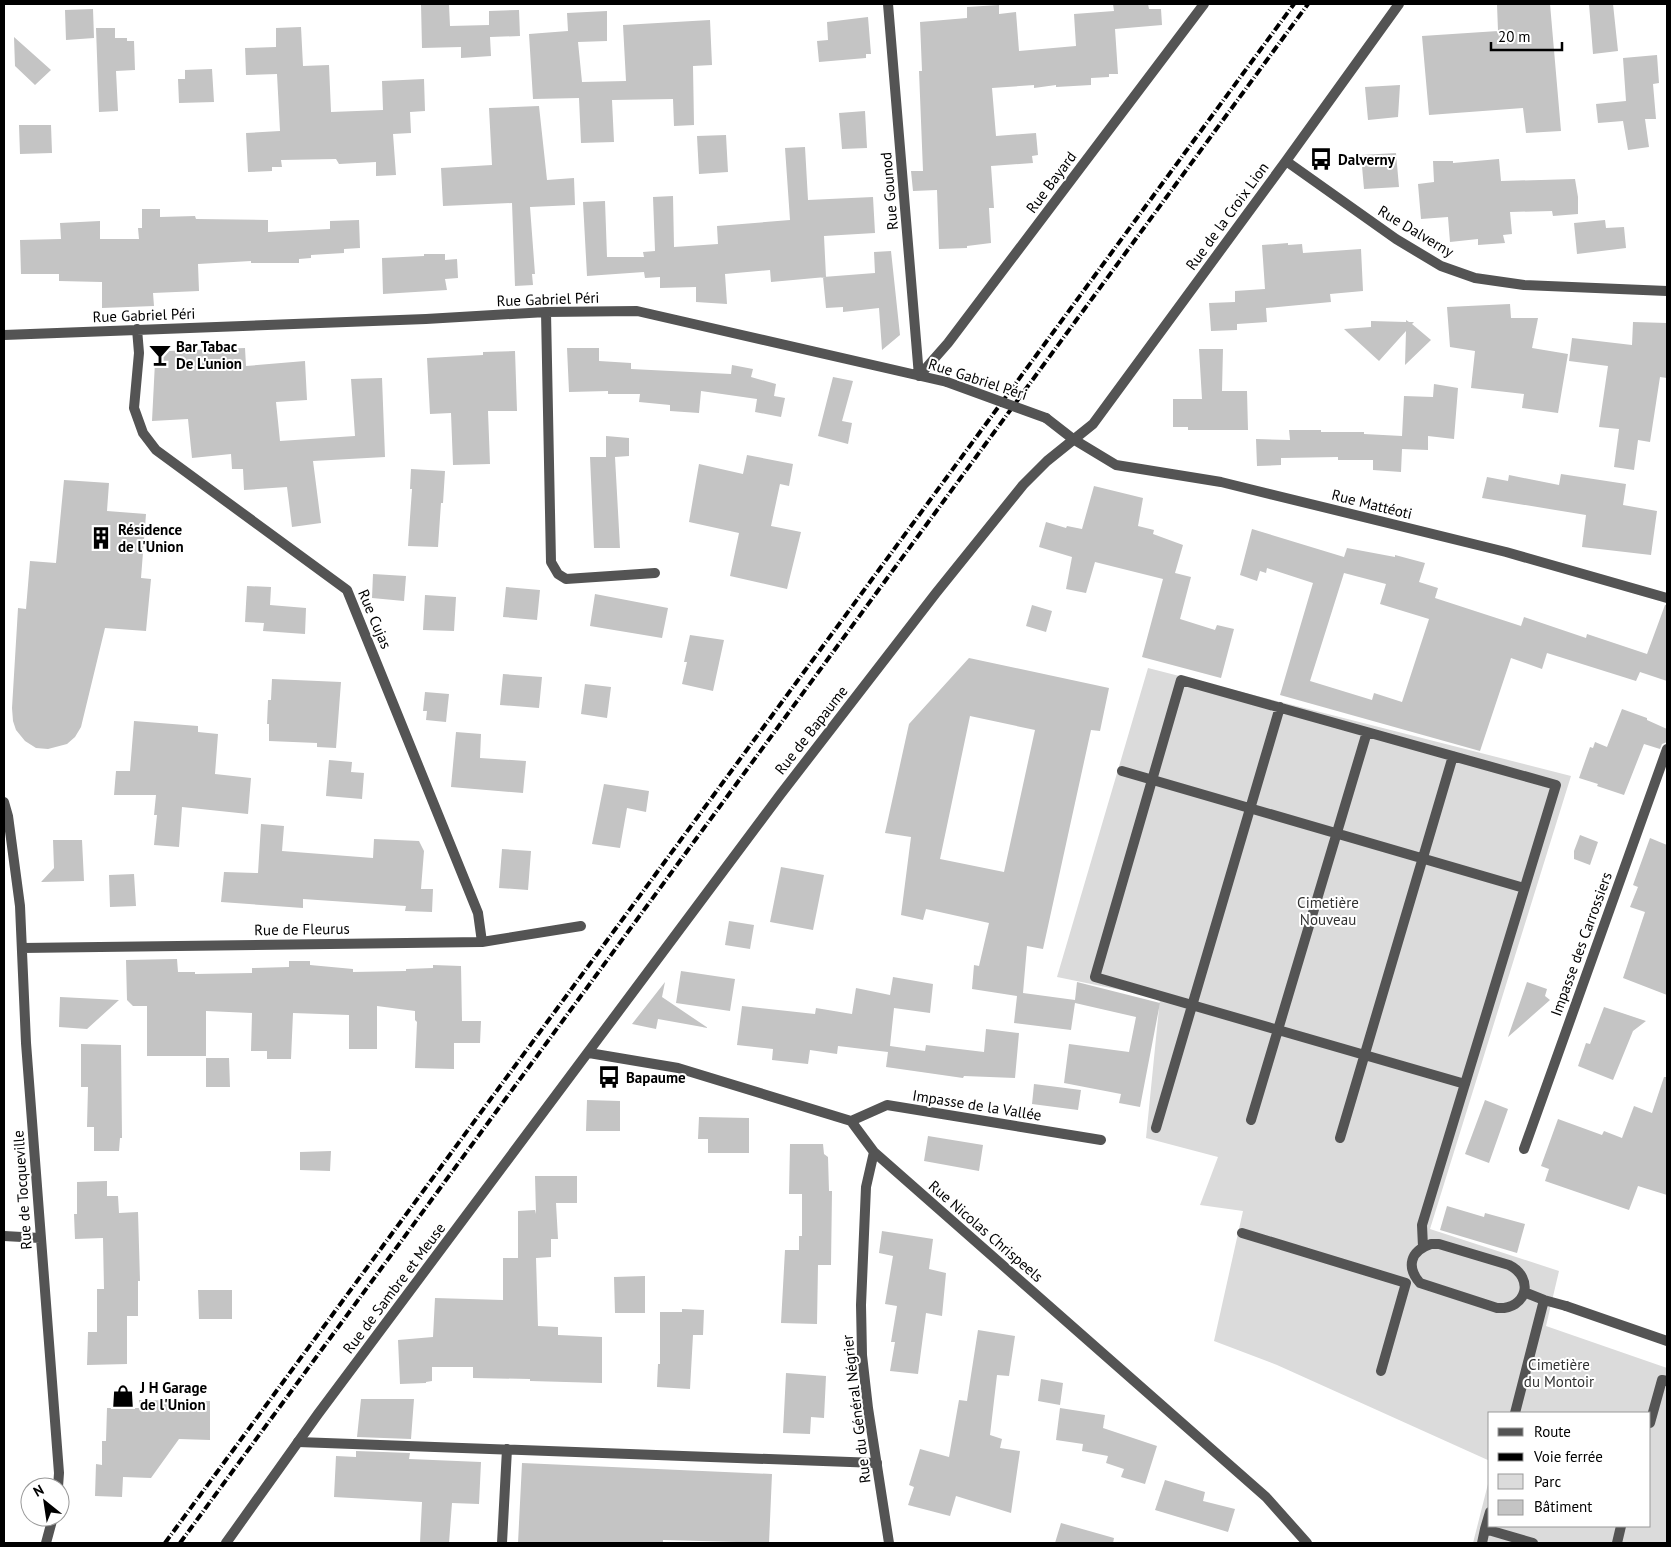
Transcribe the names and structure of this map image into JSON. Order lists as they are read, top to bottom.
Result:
{
  "streets": {
    "street": [
      "Rue Bayard",
      "Rue Gounod",
      "Rue de la Croix Lion",
      "Rue Dalverny",
      "Rue Gabriel Péri",
      "Rue Mattéoti",
      "Rue Cujas",
      "Rue de Bapaume",
      "Rue de Fleurus",
      "Impasse des Carrossiers",
      "Impasse de la Vallée",
      "Rue de Tocqueville",
      "Rue Nicolas Chrispeels",
      "Rue de Sambre et Meuse",
      "Rue du Général Négrier"
    ]
  },
  "crossings": [
    ["Rue Bayard", "Rue Gounod"],
    ["Rue Bayard", "Rue Gabriel Péri"],
    ["Rue Gounod", "Rue Gabriel Péri"],
    ["Rue de la Croix Lion", "Rue Dalverny"],
    ["Rue de la Croix Lion", "Rue Gabriel Péri"],
    ["Rue de la Croix Lion", "Rue Mattéoti"],
    ["Rue de la Croix Lion", "Rue de Bapaume"],
    ["Rue Gabriel Péri", "Rue Mattéoti"],
    ["Rue Gabriel Péri", "Rue Cujas"],
    ["Rue Gabriel Péri", "Rue de Bapaume"],
    ["Rue Mattéoti", "Rue de Bapaume"],
    ["Rue Cujas", "Rue de Fleurus"],
    ["Rue de Bapaume", "Rue de Sambre et Meuse"],
    ["Rue de Fleurus", "Rue de Tocqueville"],
    ["Impasse de la Vallée", "Rue Nicolas Chrispeels"],
    ["Rue Nicolas Chrispeels", "Rue du Général Négrier"]
  ],
  "parks": ["Cimetière Nouveau", "Cimetière du Montoir"],
  "places": {
    "bus stop": ["Dalverny", "Bapaume"],
    "bar": ["Bar Tabac De L'union"],
    "building": ["Résidence de l'Union"],
    "shop": ["J H Garage de l'Union"]
  },
  "legend": [
    "Route",
    "Voie ferrée",
    "Parc",
    "Bâtiment"
  ],
  "scale_bar": "20 m",
  "north": "top left"
}
